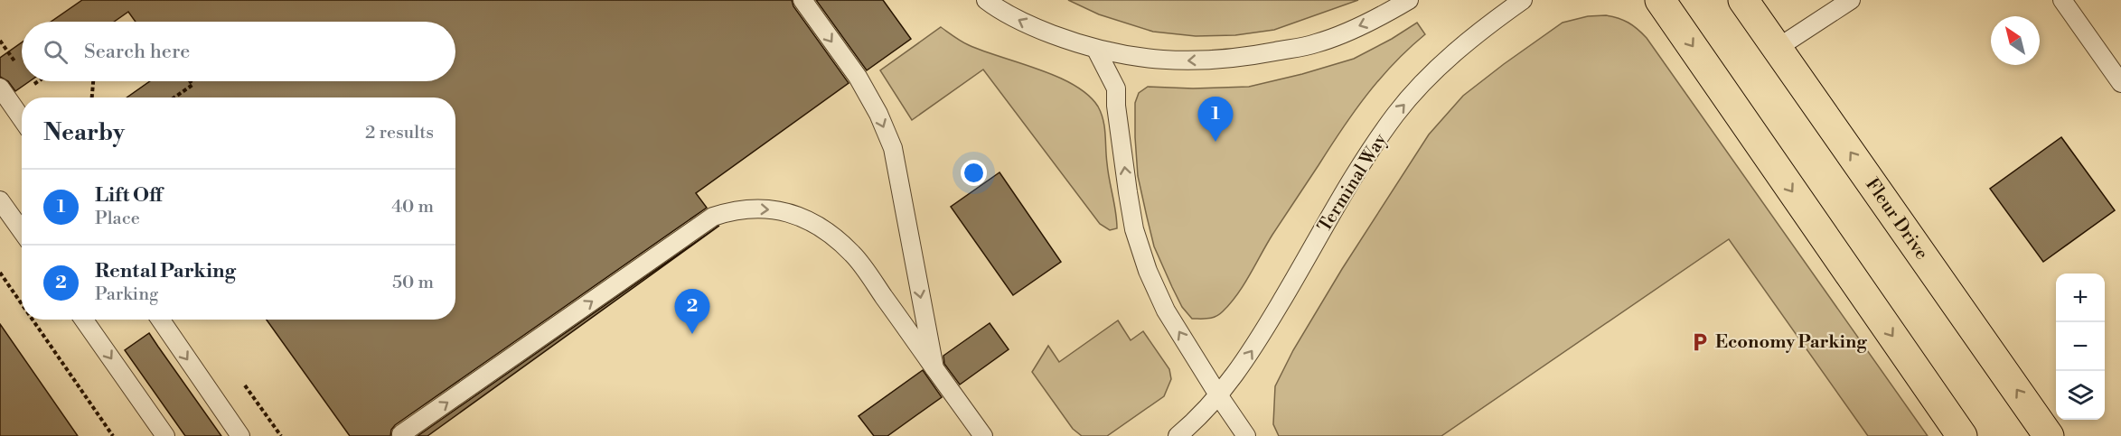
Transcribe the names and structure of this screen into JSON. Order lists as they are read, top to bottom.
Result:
{
  "streets": {
    "main road": ["Fleur Drive"],
    "lane": ["Terminal Way"]
  },
  "one_way": ["Terminal Way"],
  "places": {
    "parking": ["Economy Parking"]
  },
  "north": "top left",
  "page": {
    "search": "Search here",
    "pins": ["1", "2"],
    "heading": ["Nearby", "2 results"],
    "list": [
      {
        "mark": "1",
        "name": "Lift Off",
        "note": "Place",
        "value": "40 m"
      },
      {
        "mark": "2",
        "name": "Rental Parking",
        "note": "Parking",
        "value": "50 m"
      }
    ],
    "map_buttons": ["+", "−"]
  }
}
